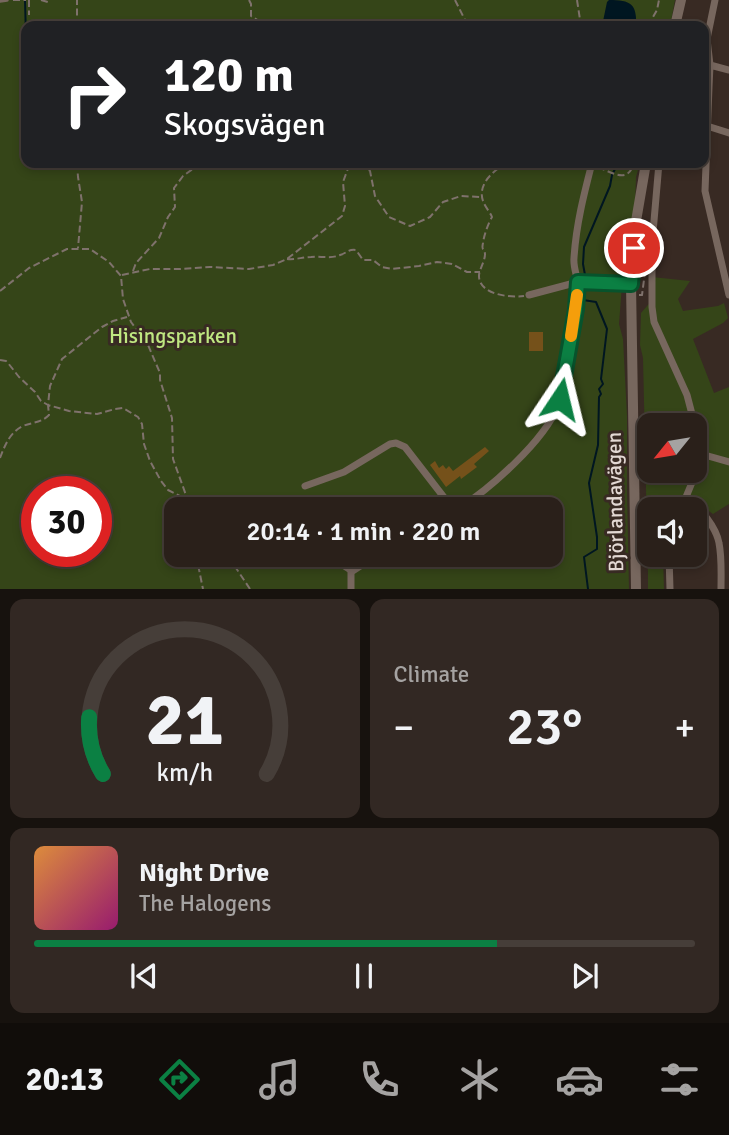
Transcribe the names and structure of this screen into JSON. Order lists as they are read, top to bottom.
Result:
{
  "streets": {
    "street": ["Björlandavägen"]
  },
  "parks": ["Hisingsparken"],
  "north": "bottom left",
  "page": {
    "turn": ["120 m", "Skogsvägen"],
    "limit": "30",
    "trip": "20:14 · 1 min · 220 m",
    "tile": "Climate",
    "heat": ["−", "23°", "+"],
    "song": ["Night Drive", "The Halogens"],
    "tabs": "20:13",
    "gauge": ["21", "km/h"]
  }
}
